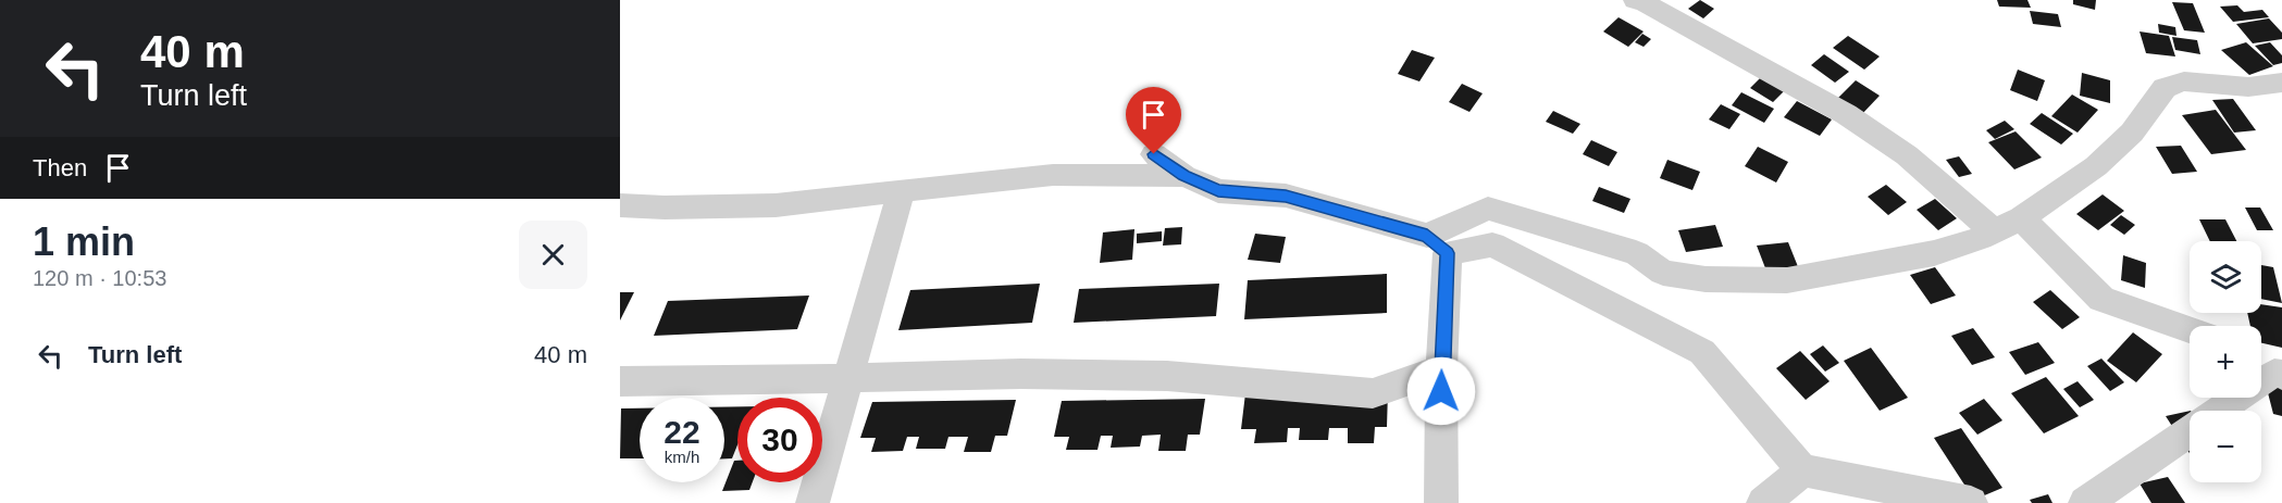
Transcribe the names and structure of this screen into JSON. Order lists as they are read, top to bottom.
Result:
{
  "page": {
    "turn": ["40 m", "Turn left"],
    "then": "Then",
    "heading": ["1 min", "120 m · 10:53"],
    "map_buttons": ["+", "−"],
    "list": [
      {
        "name": "Turn left",
        "value": "40 m"
      }
    ],
    "speed": "22 km/h",
    "limit": "30"
  }
}
